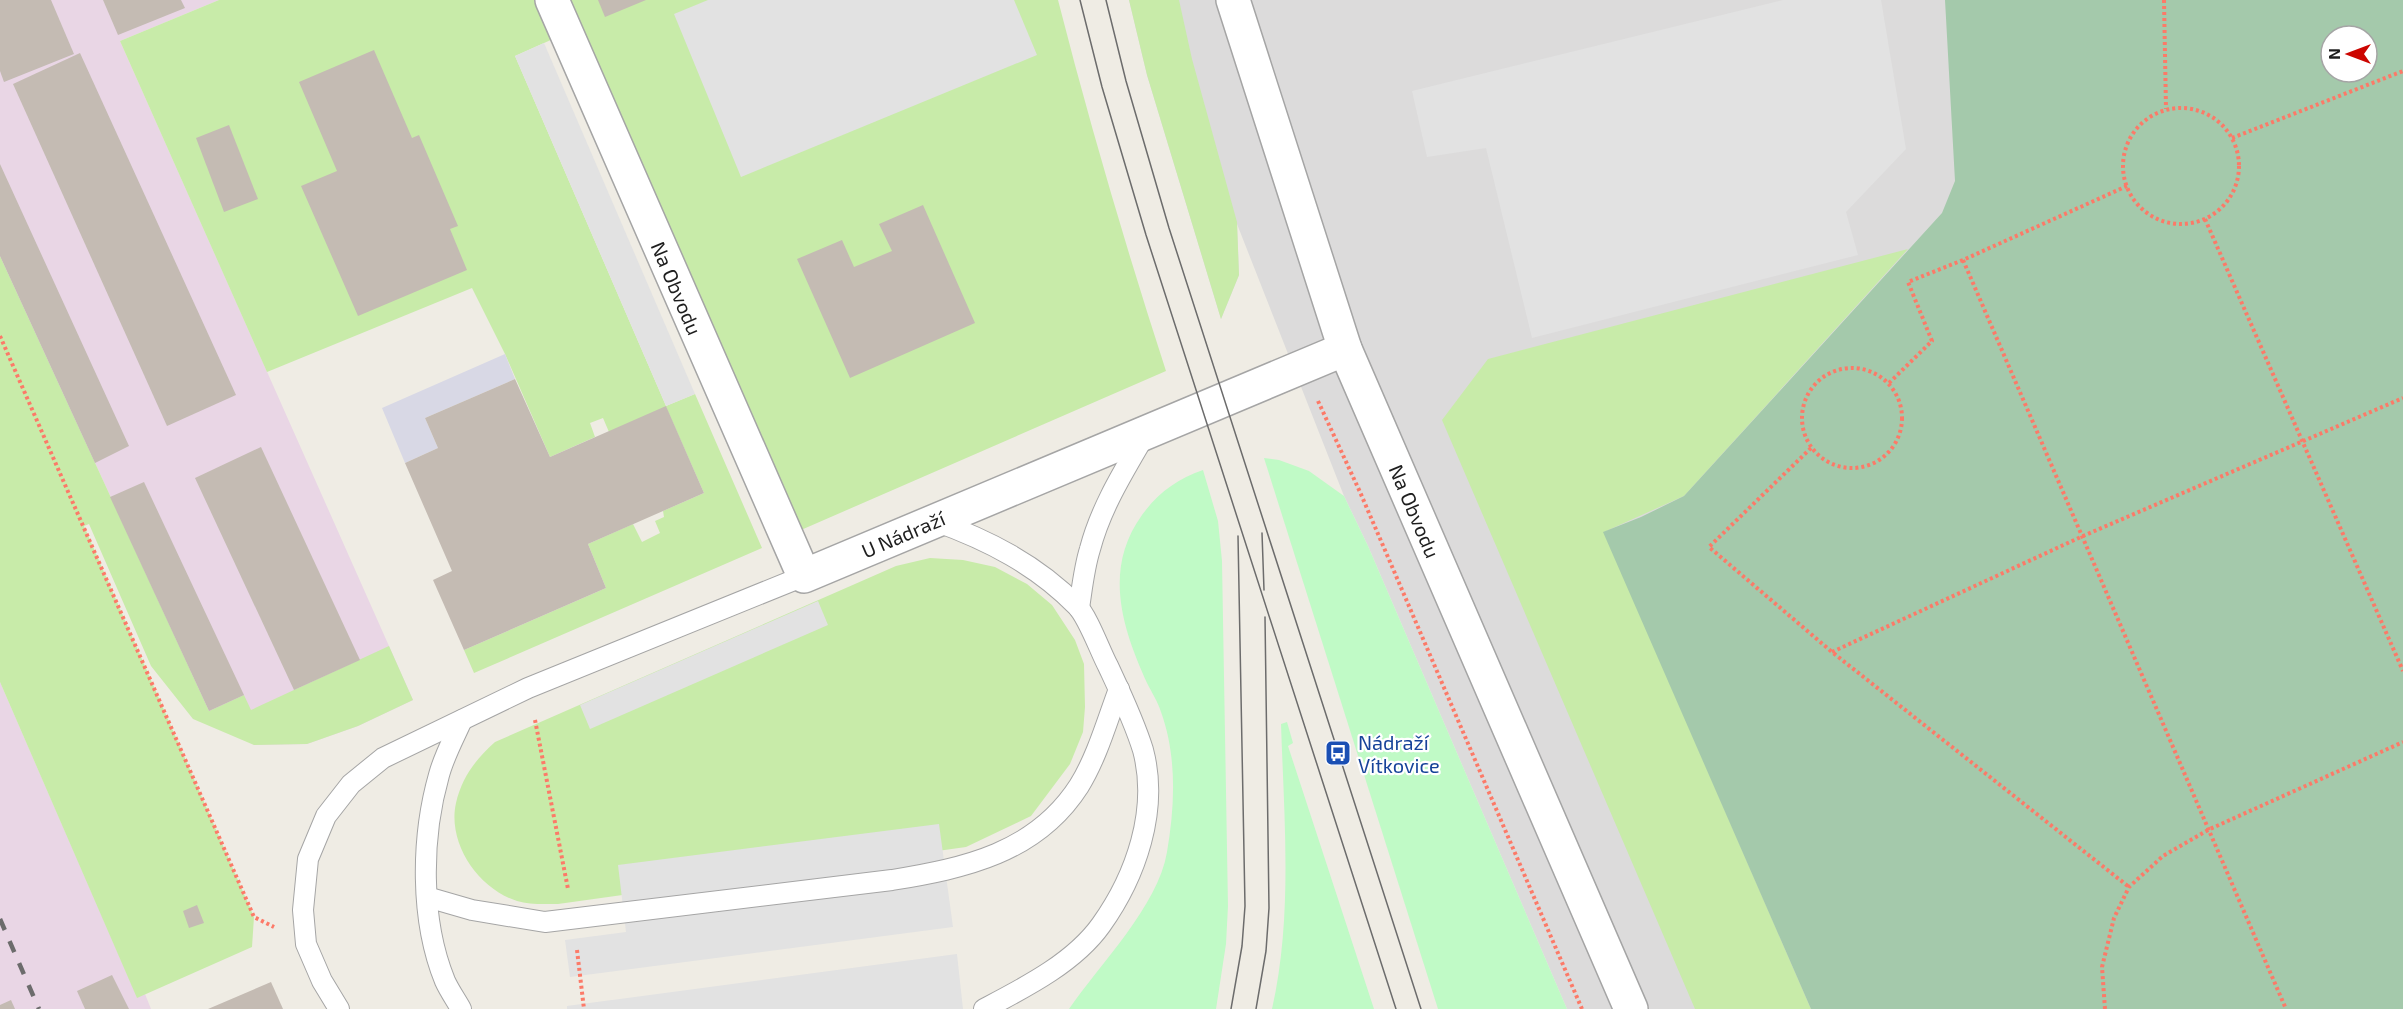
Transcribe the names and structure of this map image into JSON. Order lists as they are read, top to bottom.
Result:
{
  "streets": {
    "street": ["Na Obvodu", "U Nádraží"]
  },
  "crossings": [
    ["Na Obvodu", "U Nádraží"]
  ],
  "places": {
    "bus stop": ["Nádraží Vítkovice"]
  },
  "north": "left"
}
